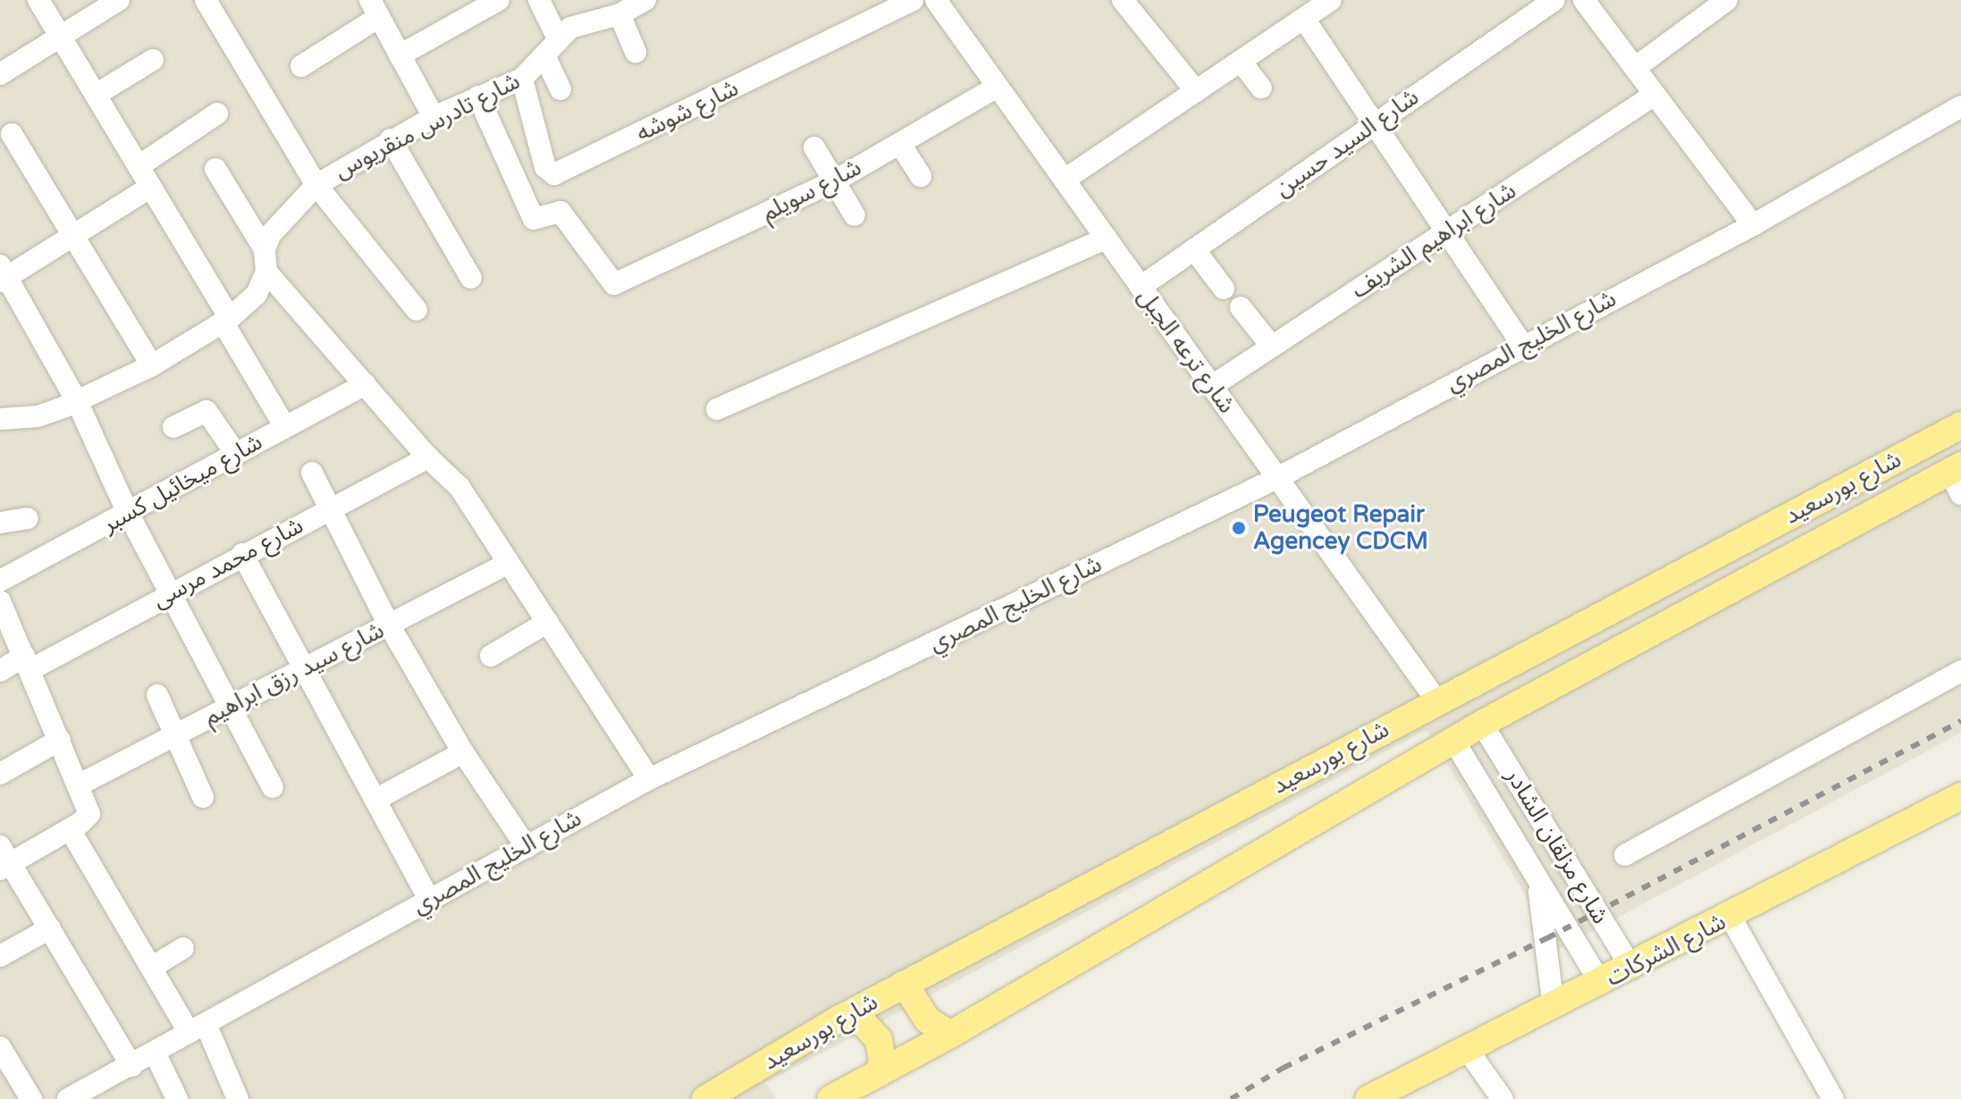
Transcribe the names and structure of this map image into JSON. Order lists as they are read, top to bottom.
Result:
{
  "streets": {
    "main road": ["شارع بورسعيد", "شارع الشركات"],
    "street": [
      "شارع شوشه",
      "شارع تادرس منقريوس",
      "شارع السيد حسين",
      "شارع سويلم",
      "شارع ابراهيم الشريف",
      "شارع الخليج المصري",
      "شارع ترعه الجبل",
      "شارع ميخائيل كسبر",
      "شارع محمد مرسى",
      "شارع سيد رزق ابراهيم",
      "شارع مزلقان الشادر"
    ]
  },
  "crossings": [
    ["شارع السيد حسين", "شارع ترعه الجبل"],
    ["شارع سويلم", "شارع ترعه الجبل"],
    ["شارع ابراهيم الشريف", "شارع ترعه الجبل"],
    ["شارع الخليج المصري", "شارع ترعه الجبل"],
    ["شارع ترعه الجبل", "شارع بورسعيد"],
    ["شارع بورسعيد", "شارع مزلقان الشادر"],
    ["شارع مزلقان الشادر", "شارع الشركات"]
  ],
  "places": ["Peugeot Repair Agencey CDCM"]
}
